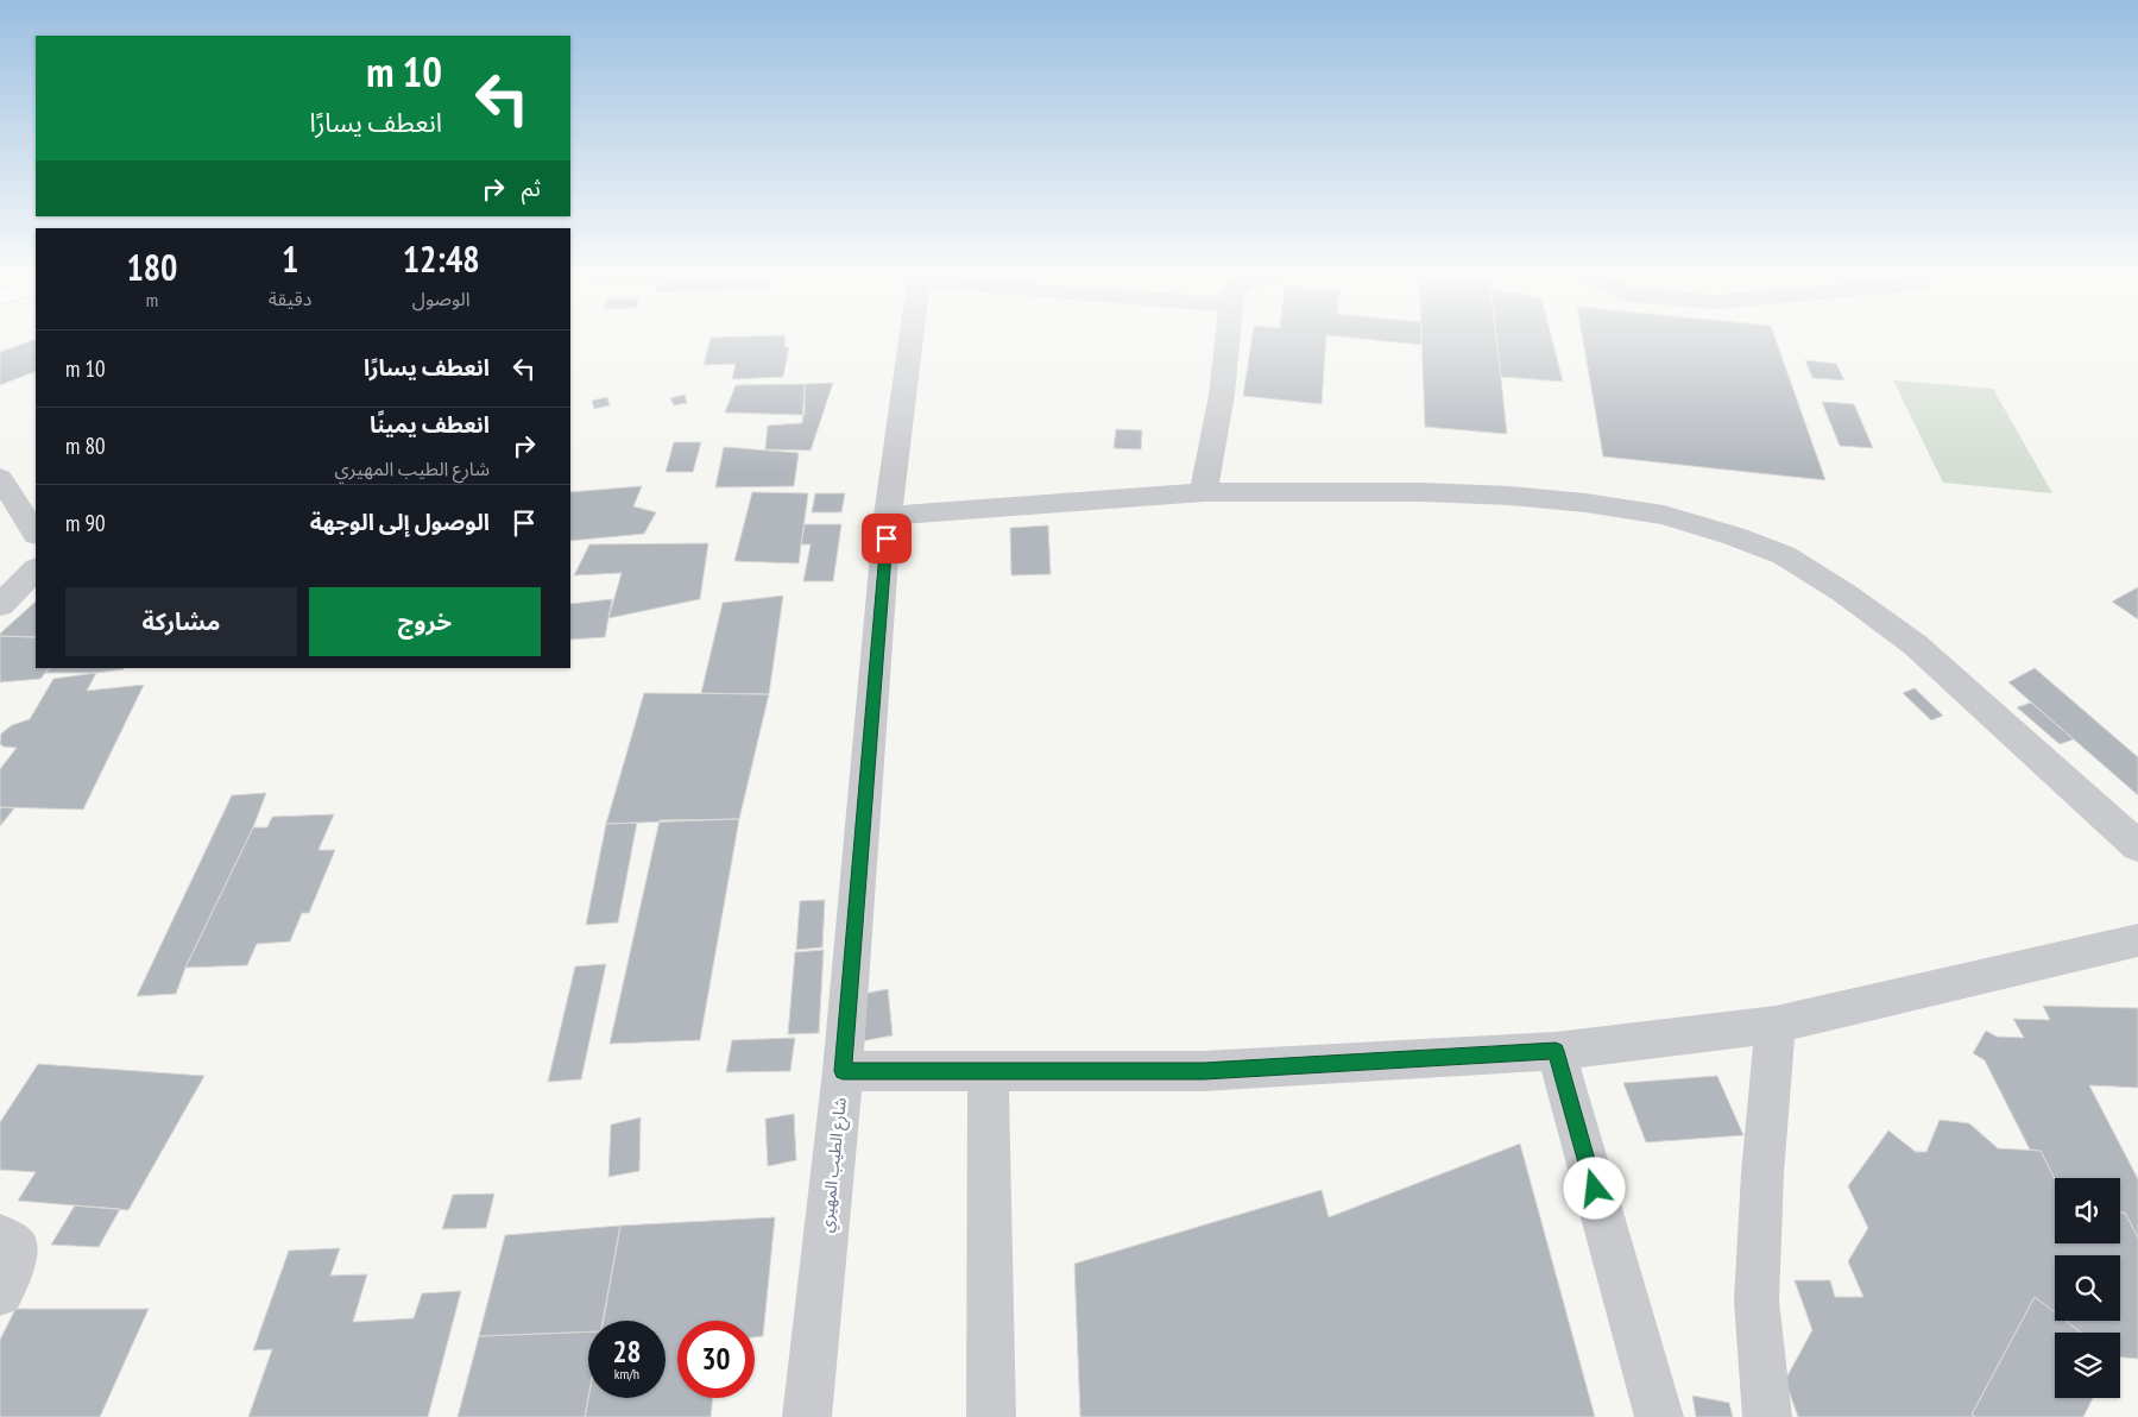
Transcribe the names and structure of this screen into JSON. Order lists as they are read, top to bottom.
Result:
{
  "streets": {
    "street": ["شارع الطيب المهيري"]
  },
  "page": {
    "turn": ["10 m", "انعطف يسارًا"],
    "then": "ثم",
    "eta": [
      "12:48",
      "الوصول",
      "1",
      "دقيقة",
      "180",
      "m"
    ],
    "list": [
      {
        "name": "انعطف يسارًا",
        "value": "10 m"
      },
      {
        "name": "انعطف يمينًا",
        "note": "شارع الطيب المهيري",
        "value": "80 m"
      },
      {
        "name": "الوصول إلى الوجهة",
        "value": "90 m"
      }
    ],
    "buttons": ["خروج", "مشاركة"],
    "speed": "28 km/h",
    "limit": "30"
  }
}
